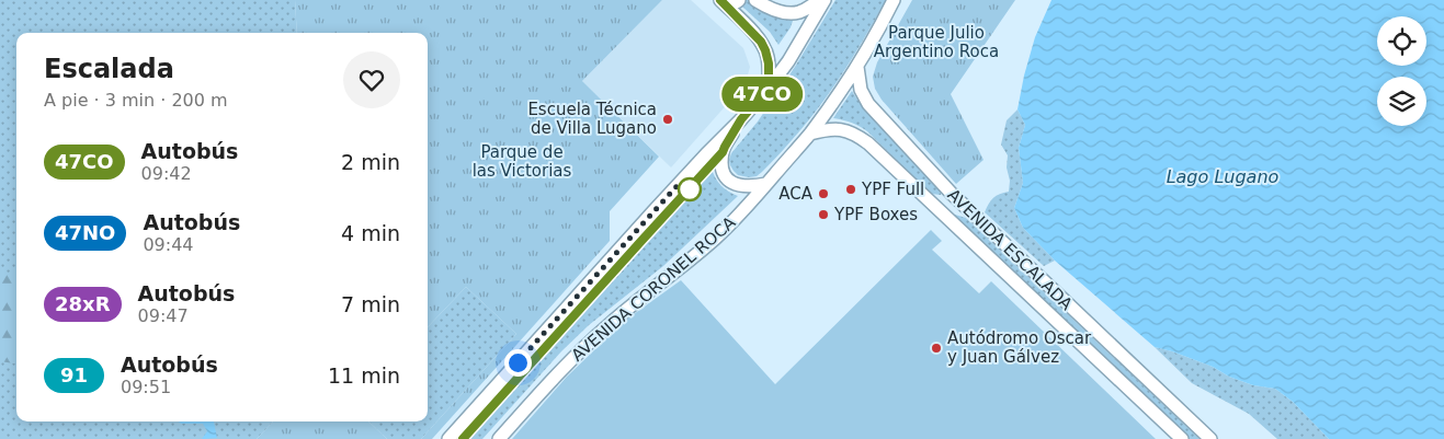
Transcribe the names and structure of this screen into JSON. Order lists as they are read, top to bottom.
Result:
{
  "streets": {
    "main road": ["AVENIDA ESCALADA", "AVENIDA CORONEL ROCA"]
  },
  "crossings": [
    ["AVENIDA ESCALADA", "AVENIDA CORONEL ROCA"]
  ],
  "water": ["Lago Lugano"],
  "parks": ["Parque Julio Argentino Roca", "Parque de las Victorias"],
  "places": [
    "Escuela Técnica de Villa Lugano",
    "YPF Full",
    "ACA",
    "YPF Boxes",
    "Autódromo Oscar y Juan Gálvez"
  ],
  "lines": ["bus line 47CO"],
  "page": {
    "on_map": "47CO",
    "heading": ["Escalada", "A pie · 3 min · 200 m"],
    "list": [
      {
        "mark": "47CO",
        "name": "Autobús",
        "note": "09:42",
        "value": "2 min"
      },
      {
        "mark": "47NO",
        "name": "Autobús",
        "note": "09:44",
        "value": "4 min"
      },
      {
        "mark": "28xR",
        "name": "Autobús",
        "note": "09:47",
        "value": "7 min"
      },
      {
        "mark": "91",
        "name": "Autobús",
        "note": "09:51",
        "value": "11 min"
      }
    ]
  }
}
